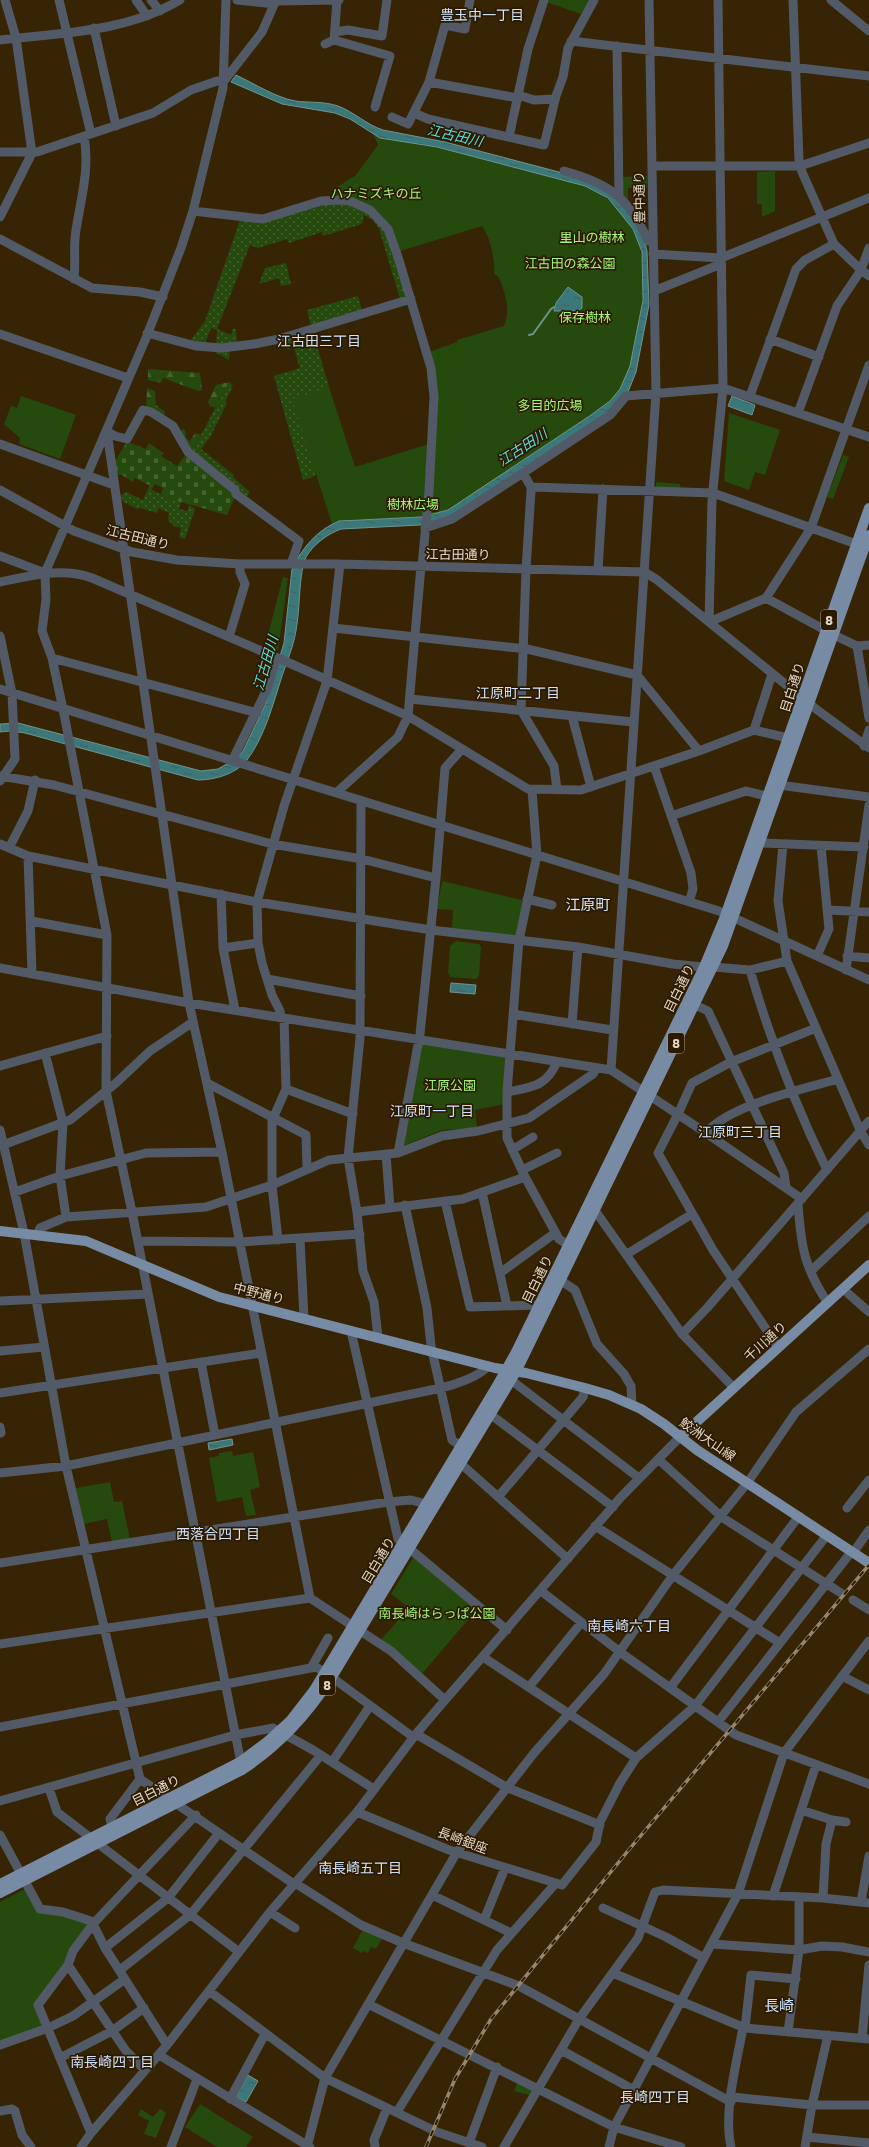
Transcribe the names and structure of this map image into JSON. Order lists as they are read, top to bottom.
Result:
{
  "streets": {
    "main road": [
      "8",
      "目白通り",
      "中野通り",
      "千川通り",
      "鮫洲大山線"
    ],
    "street": ["豊中通り", "江古田通り", "長崎銀座"]
  },
  "crossings": [
    ["豊中通り", "江古田通り"],
    ["目白通り", "中野通り"],
    ["目白通り", "鮫洲大山線"],
    ["中野通り", "鮫洲大山線"],
    ["千川通り", "鮫洲大山線"]
  ],
  "districts": [
    "豊玉中一丁目",
    "江古田三丁目",
    "江原町二丁目",
    "江原町",
    "江原町一丁目",
    "江原町三丁目",
    "西落合四丁目",
    "南長崎六丁目",
    "南長崎五丁目",
    "長崎",
    "南長崎四丁目",
    "長崎四丁目"
  ],
  "water": ["江古田川"],
  "parks": [
    "ハナミズキの丘",
    "里山の樹林",
    "江古田の森公園",
    "保存樹林",
    "多目的広場",
    "樹林広場",
    "江原公園",
    "南長崎はらっぱ公園"
  ]
}
